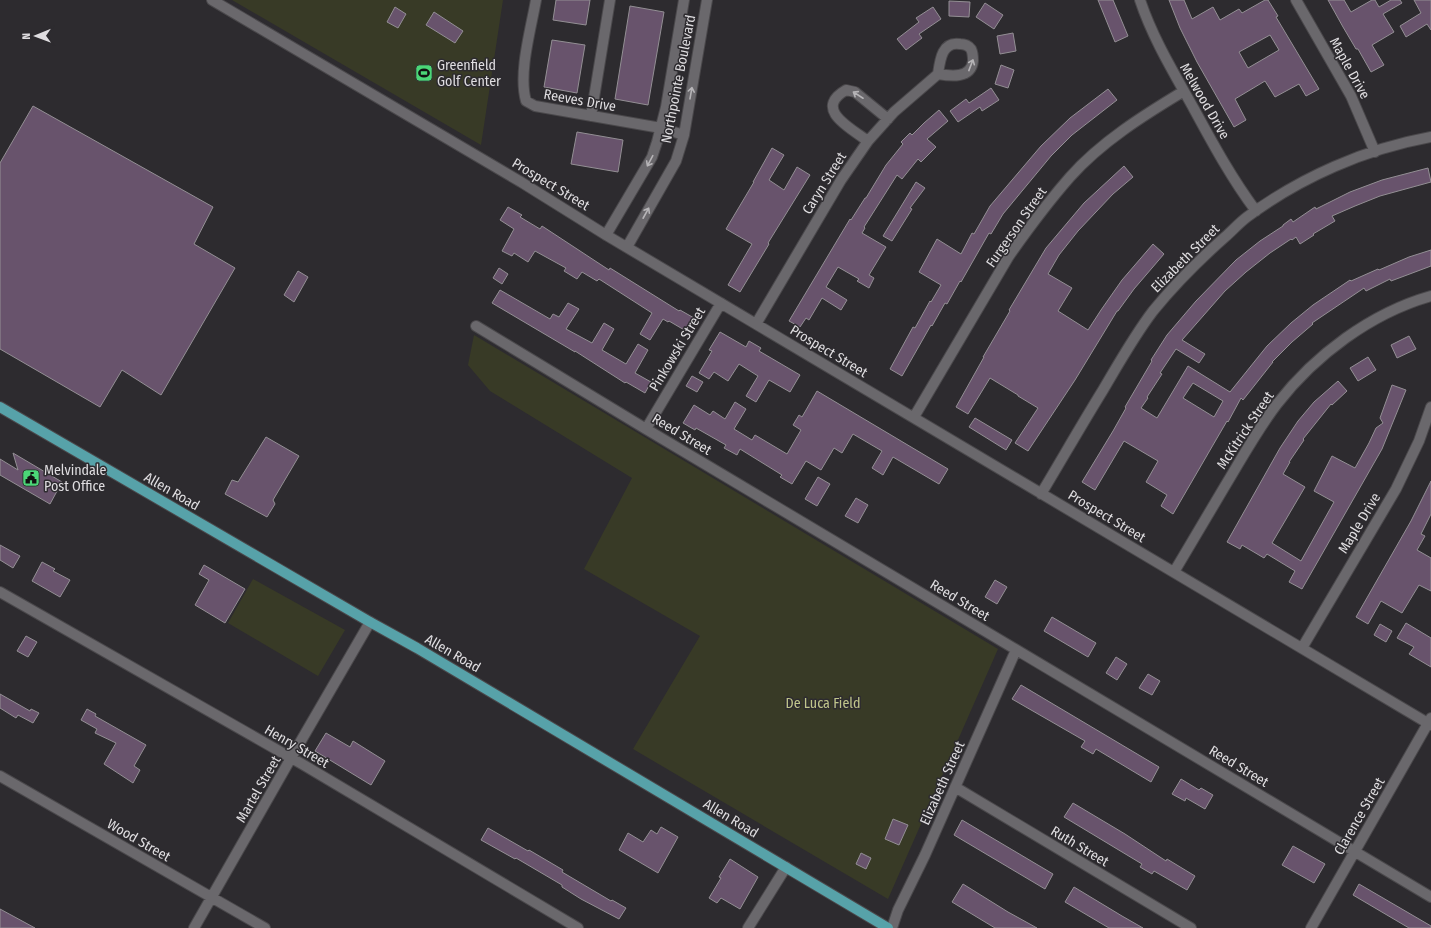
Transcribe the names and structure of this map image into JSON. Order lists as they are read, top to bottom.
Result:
{
  "streets": {
    "main road": ["Allen Road"],
    "street": [
      "Maple Drive",
      "Northpointe Boulevard",
      "Reeves Drive",
      "Melwood Drive",
      "Caryn Street",
      "Prospect Street",
      "Furgerson Street",
      "Elizabeth Street",
      "Pinkowski Street",
      "McKitrick Street",
      "Reed Street",
      "Henry Street",
      "Martel Street",
      "Clarence Street",
      "Wood Street",
      "Ruth Street"
    ]
  },
  "crossings": [
    ["Maple Drive", "Prospect Street"],
    ["Maple Drive", "Elizabeth Street"],
    ["Northpointe Boulevard", "Reeves Drive"],
    ["Northpointe Boulevard", "Prospect Street"],
    ["Melwood Drive", "Furgerson Street"],
    ["Melwood Drive", "Elizabeth Street"],
    ["Caryn Street", "Prospect Street"],
    ["Prospect Street", "Furgerson Street"],
    ["Prospect Street", "Elizabeth Street"],
    ["Prospect Street", "Pinkowski Street"],
    ["Prospect Street", "McKitrick Street"],
    ["Prospect Street", "Clarence Street"],
    ["Elizabeth Street", "Reed Street"],
    ["Elizabeth Street", "Ruth Street"],
    ["Pinkowski Street", "Reed Street"],
    ["Reed Street", "Clarence Street"],
    ["Allen Road", "Martel Street"],
    ["Henry Street", "Martel Street"],
    ["Martel Street", "Wood Street"]
  ],
  "parks": ["De Luca Field"],
  "places": {
    "sports": ["Greenfield Golf Center"],
    "public building": ["Melvindale Post Office"]
  },
  "north": "left"
}
